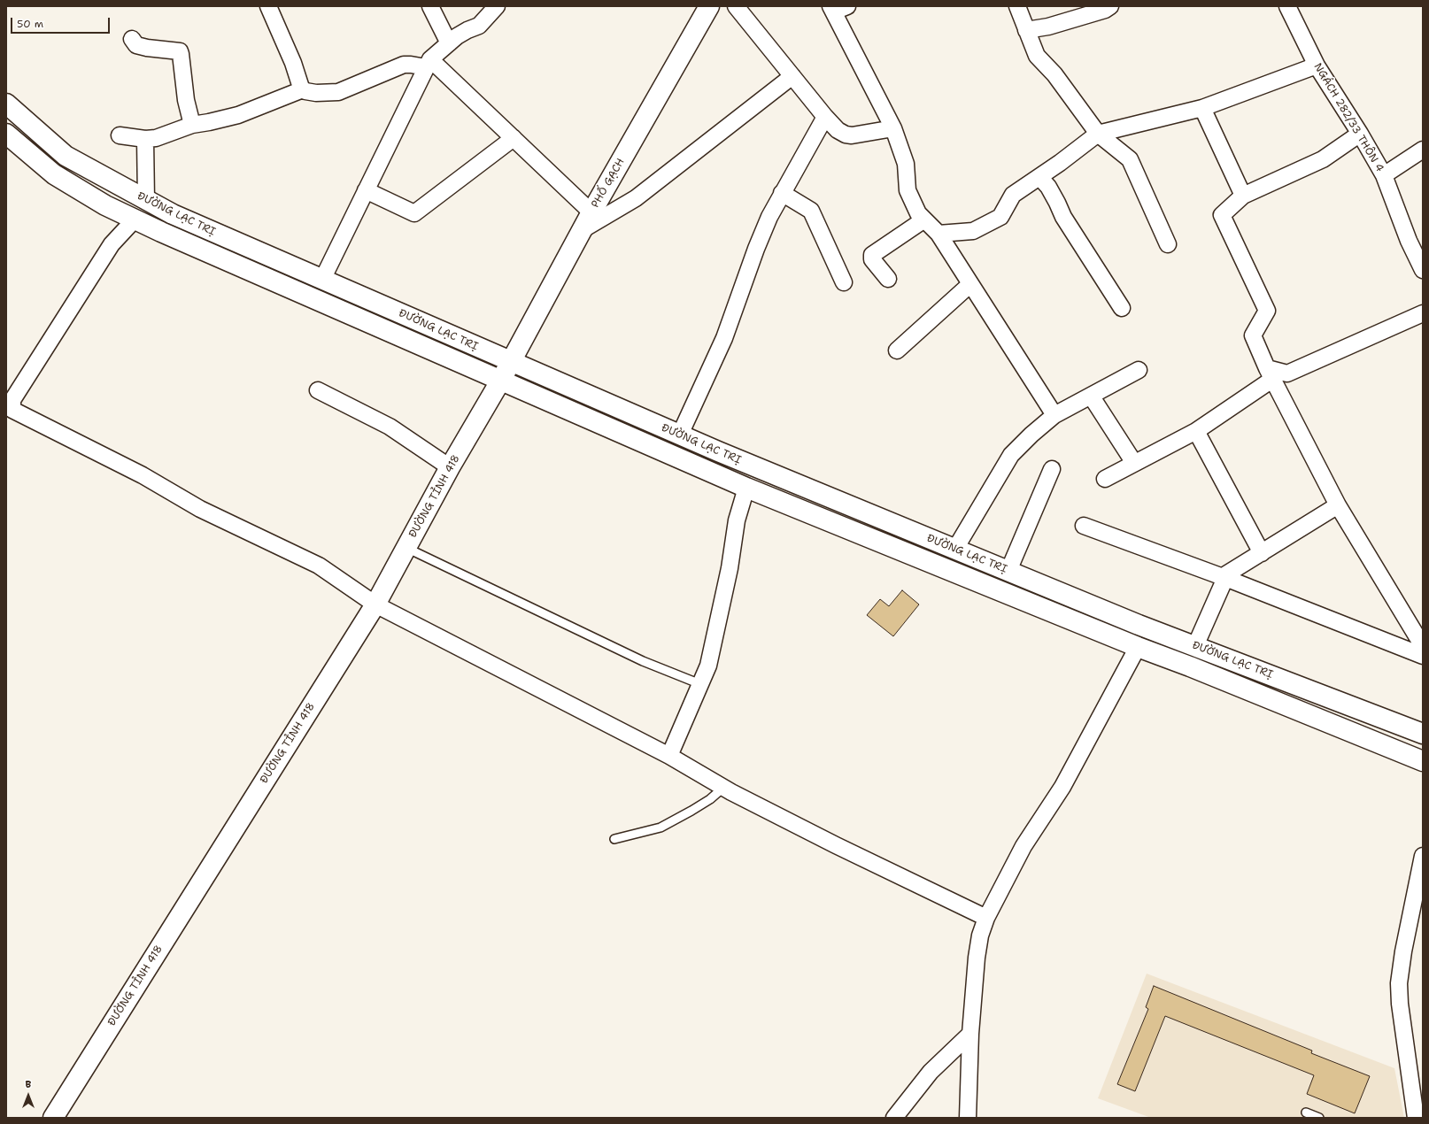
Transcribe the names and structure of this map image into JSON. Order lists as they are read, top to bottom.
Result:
{
  "streets": {
    "main road": ["PHỐ GẠCH", "ĐƯỜNG LẠC TRỊ", "ĐƯỜNG TỈNH 418"],
    "street": ["NGÁCH 282/33 THÔN 4"]
  },
  "crossings": [
    ["PHỐ GẠCH", "ĐƯỜNG LẠC TRỊ"],
    ["PHỐ GẠCH", "ĐƯỜNG TỈNH 418"],
    ["ĐƯỜNG LẠC TRỊ", "ĐƯỜNG TỈNH 418"]
  ],
  "scale_bar": "50 m",
  "north": "top"
}
